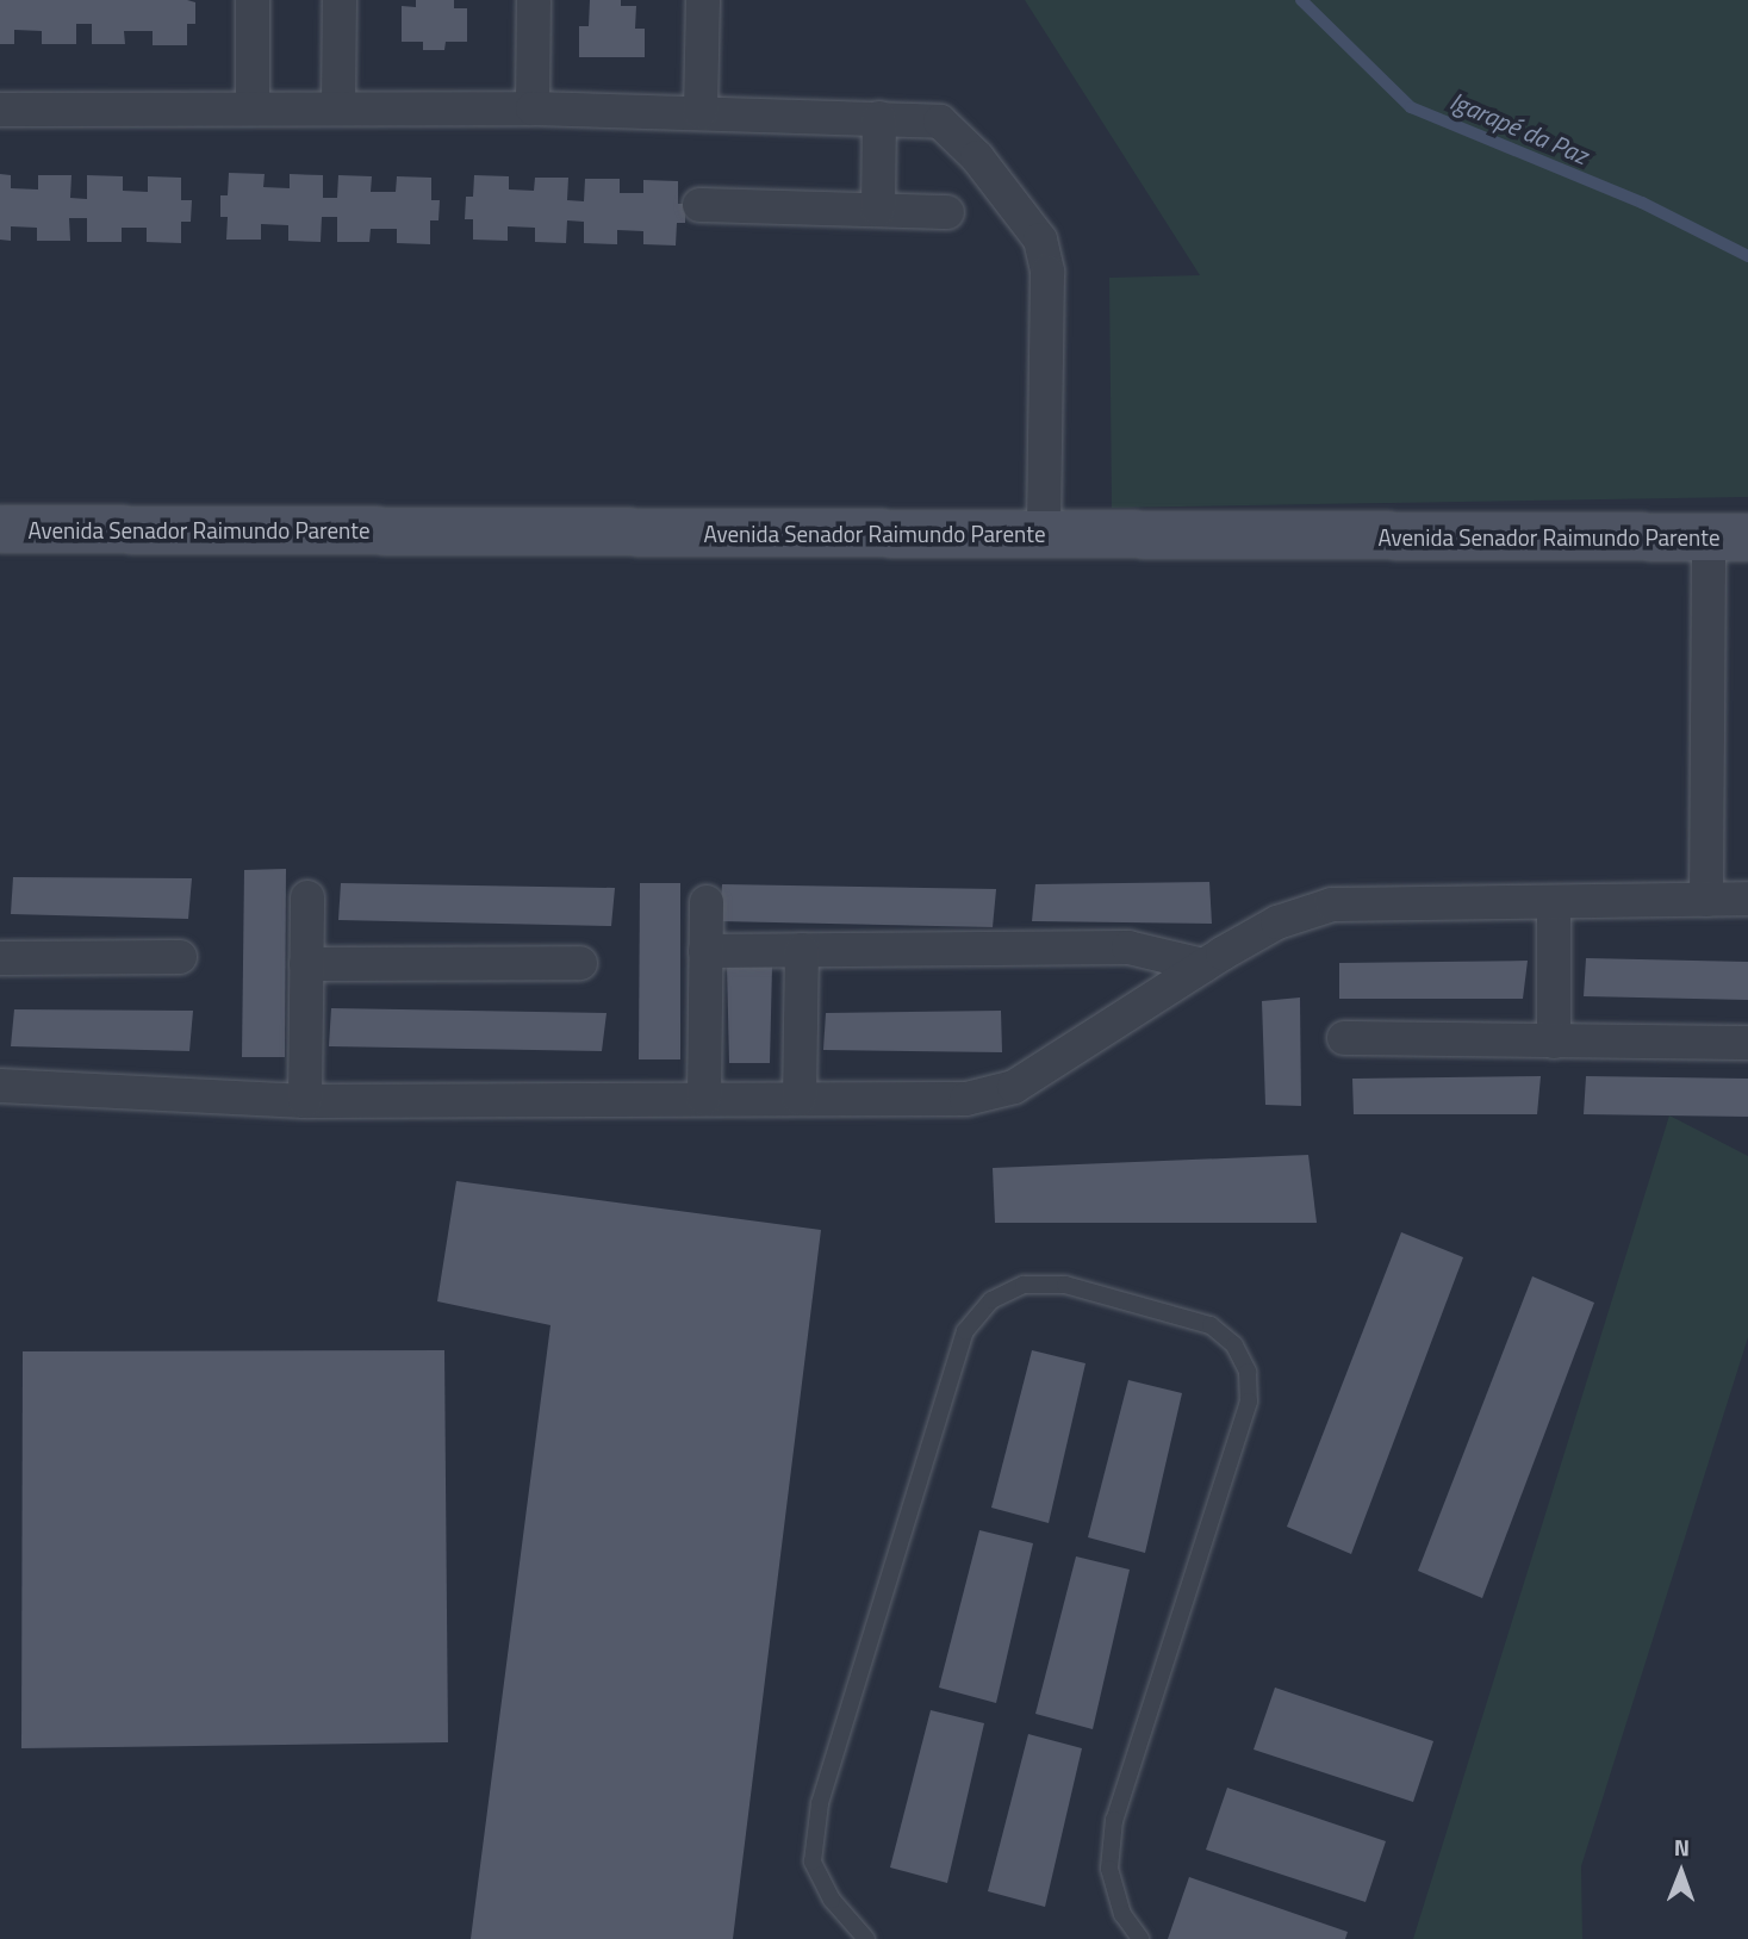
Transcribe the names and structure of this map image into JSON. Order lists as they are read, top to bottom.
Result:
{
  "streets": {
    "street": ["Avenida Senador Raimundo Parente"]
  },
  "water": ["Igarapé da Paz"],
  "north": "top"
}
